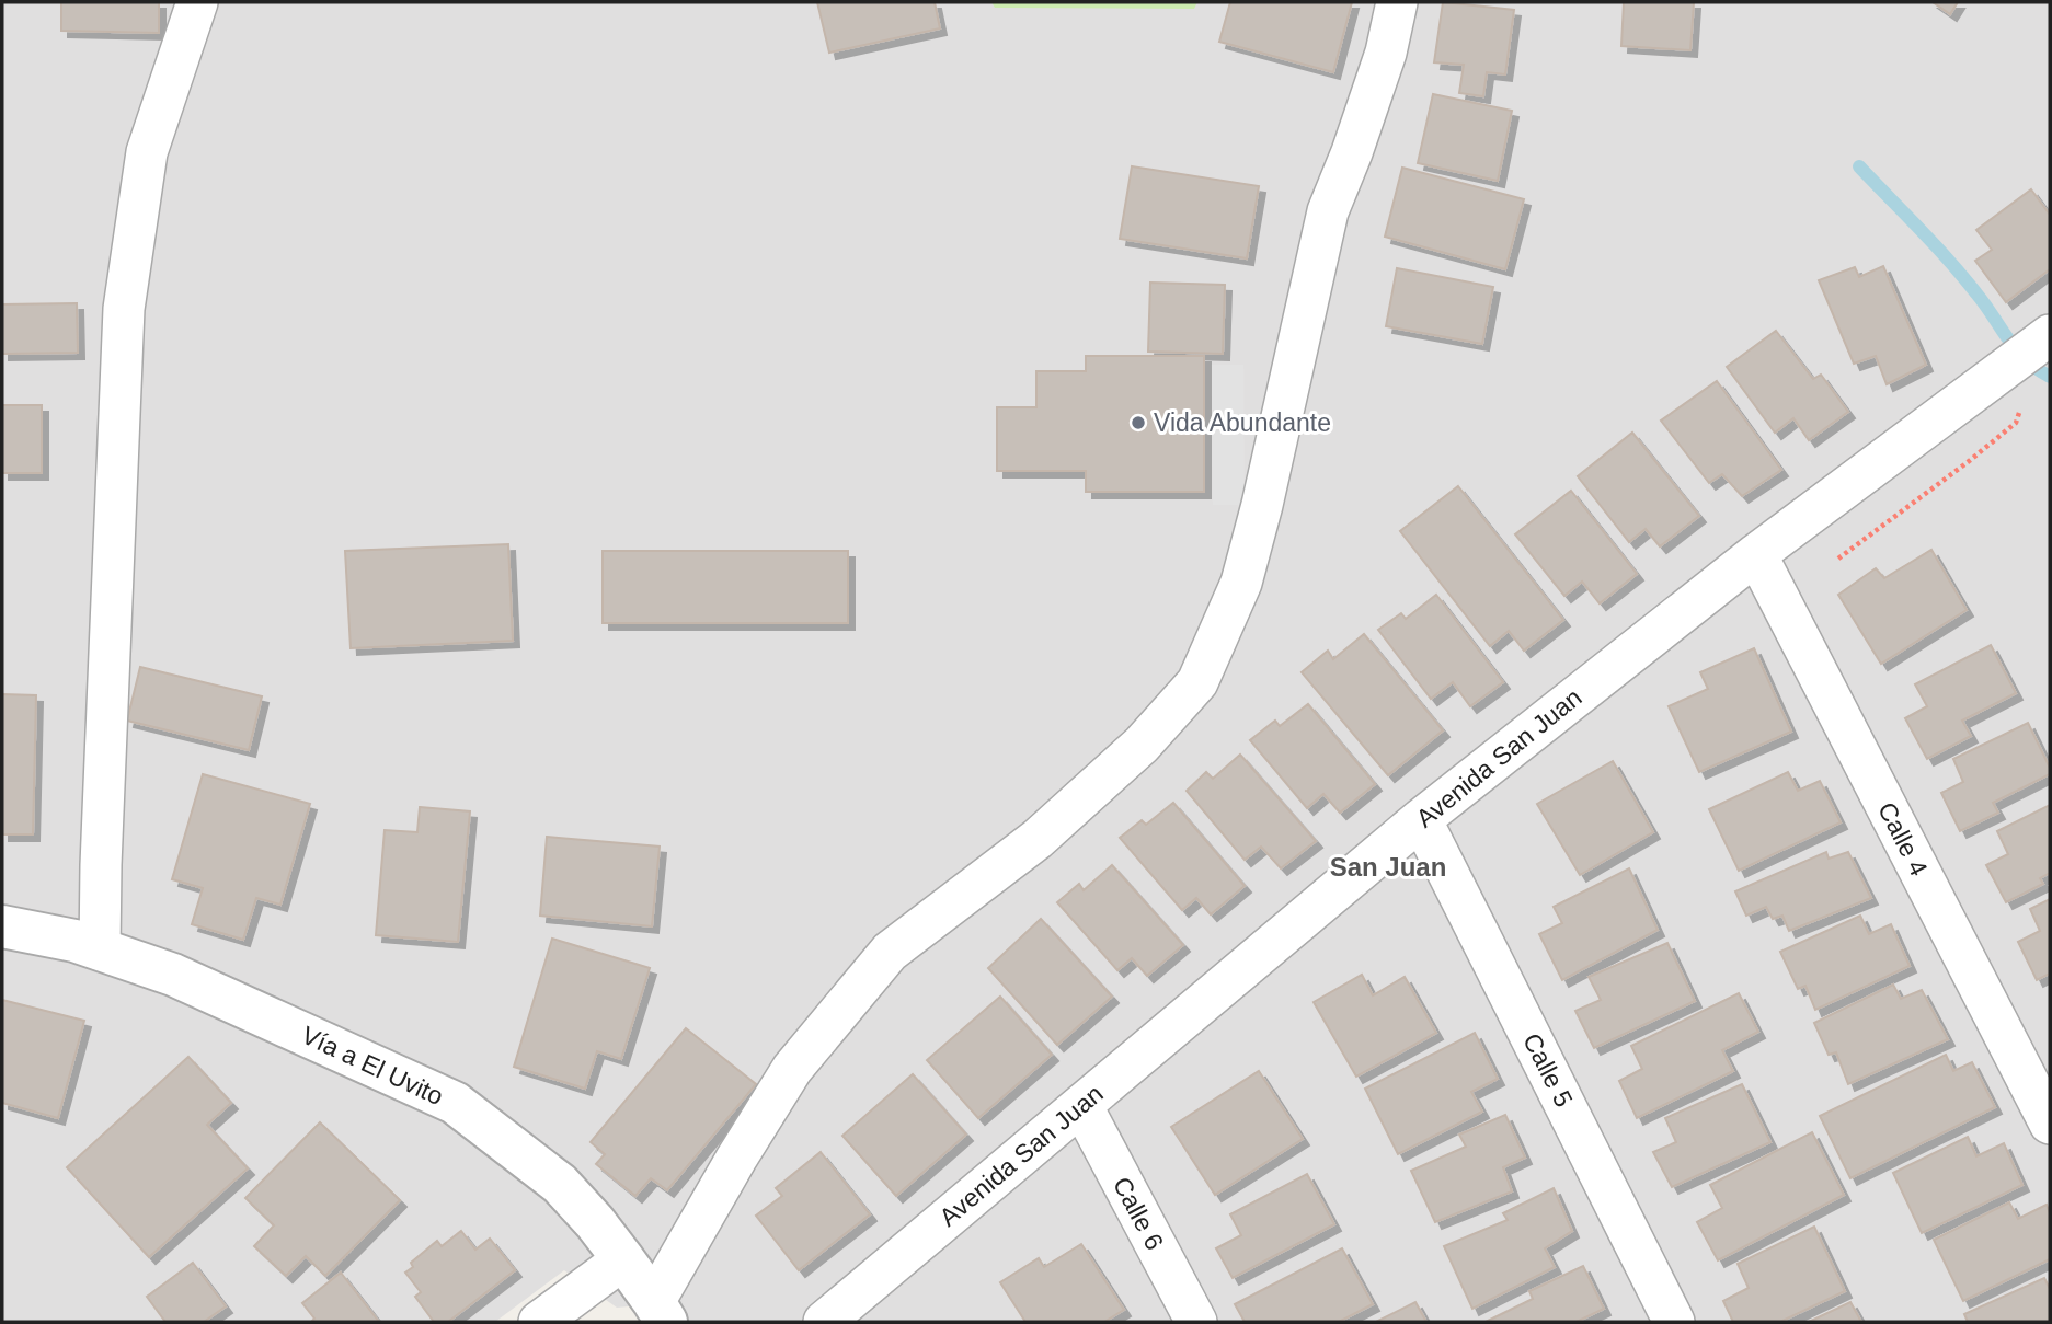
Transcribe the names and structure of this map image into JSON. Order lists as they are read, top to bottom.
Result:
{
  "streets": {
    "street": [
      "Avenida San Juan",
      "Calle 4",
      "Vía a El Uvito",
      "Calle 5",
      "Calle 6"
    ]
  },
  "crossings": [
    ["Avenida San Juan", "Calle 4"],
    ["Avenida San Juan", "Calle 5"],
    ["Avenida San Juan", "Calle 6"]
  ],
  "districts": ["San Juan"],
  "places": ["Vida Abundante"]
}
